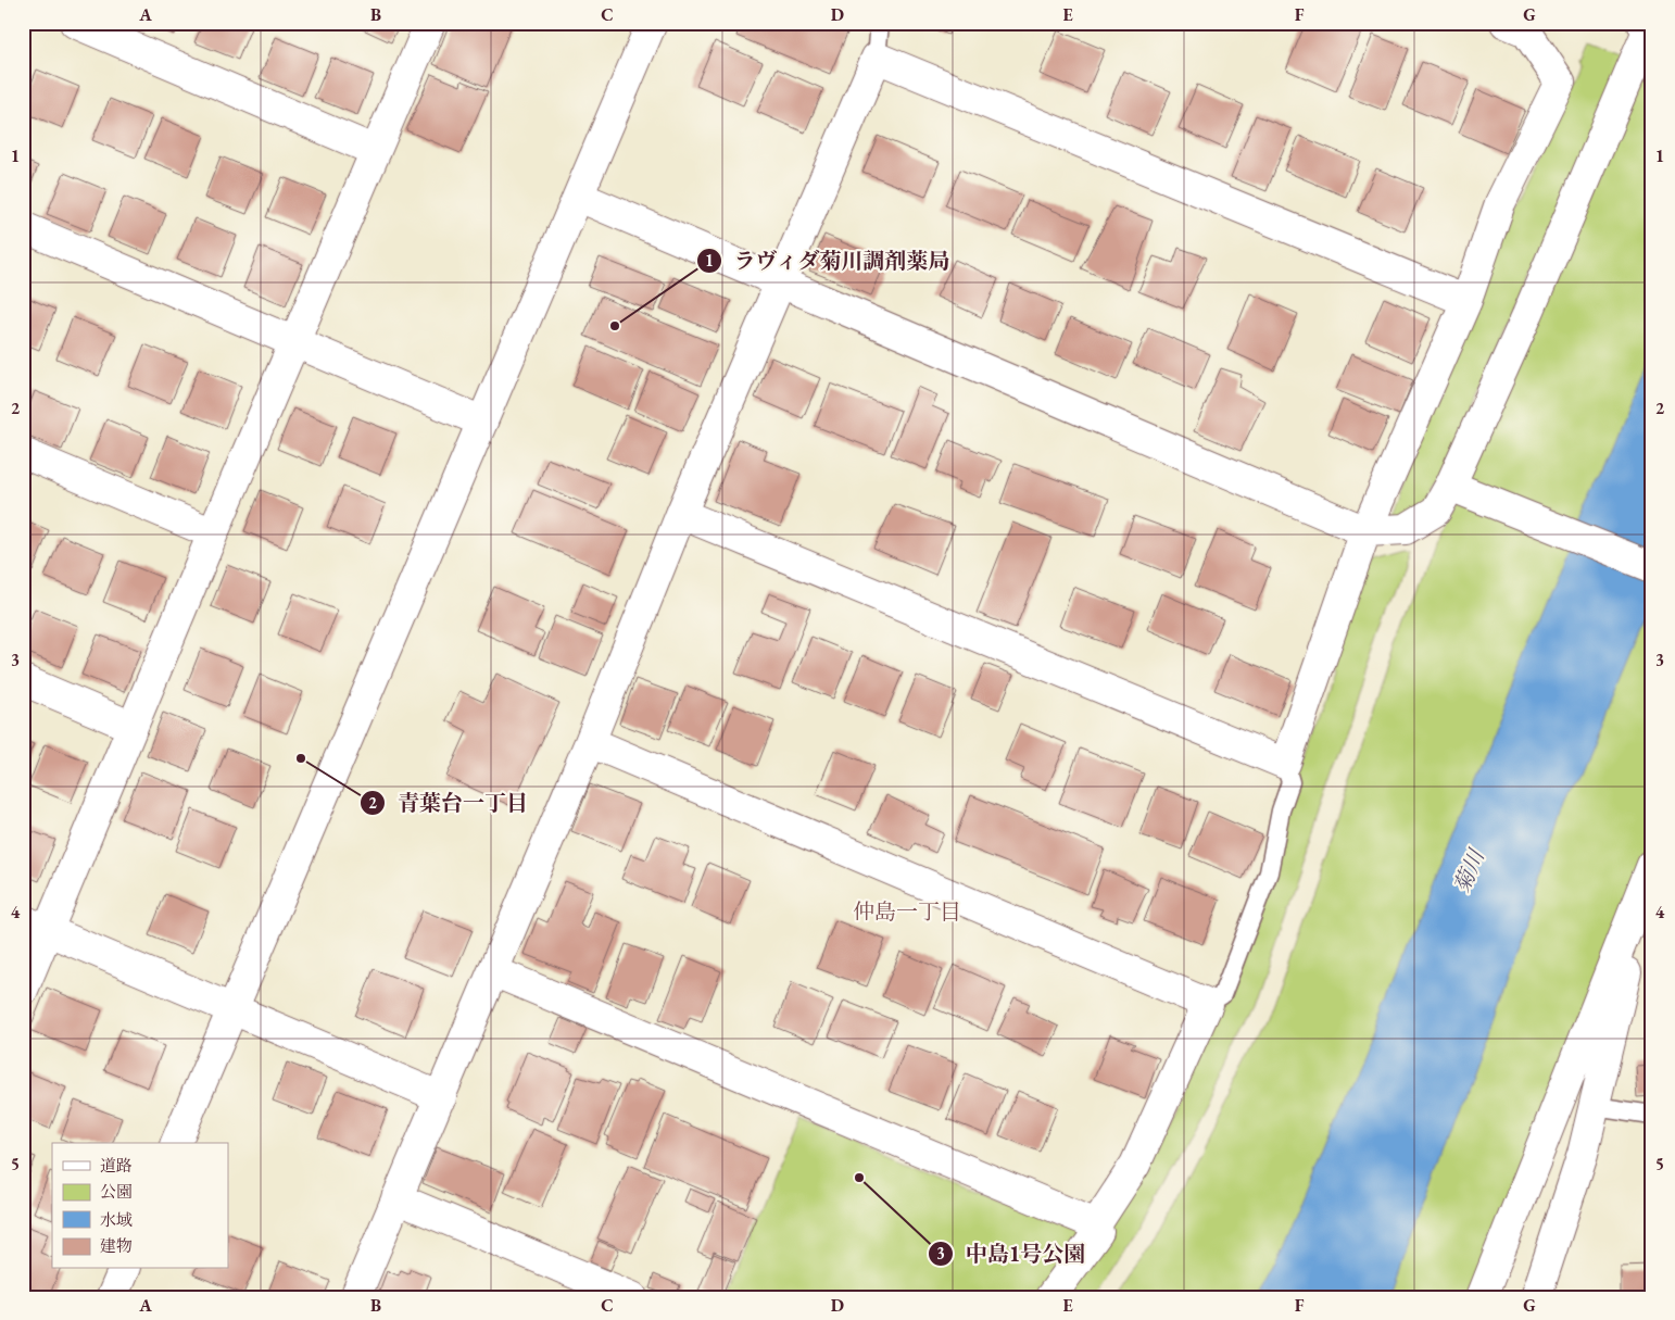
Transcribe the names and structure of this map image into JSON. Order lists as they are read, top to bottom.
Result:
{
  "districts": ["仲島一丁目"],
  "water": ["菊川"],
  "places": ["ラヴィダ菊川調剤薬局", "青葉台一丁目", "中島1号公園"],
  "legend": [
    "道路",
    "公園",
    "水域",
    "建物"
  ],
  "grid": {
    "columns": [
      "A",
      "B",
      "C",
      "D",
      "E",
      "F",
      "G"
    ],
    "rows": [
      "1",
      "2",
      "3",
      "4",
      "5"
    ]
  }
}
